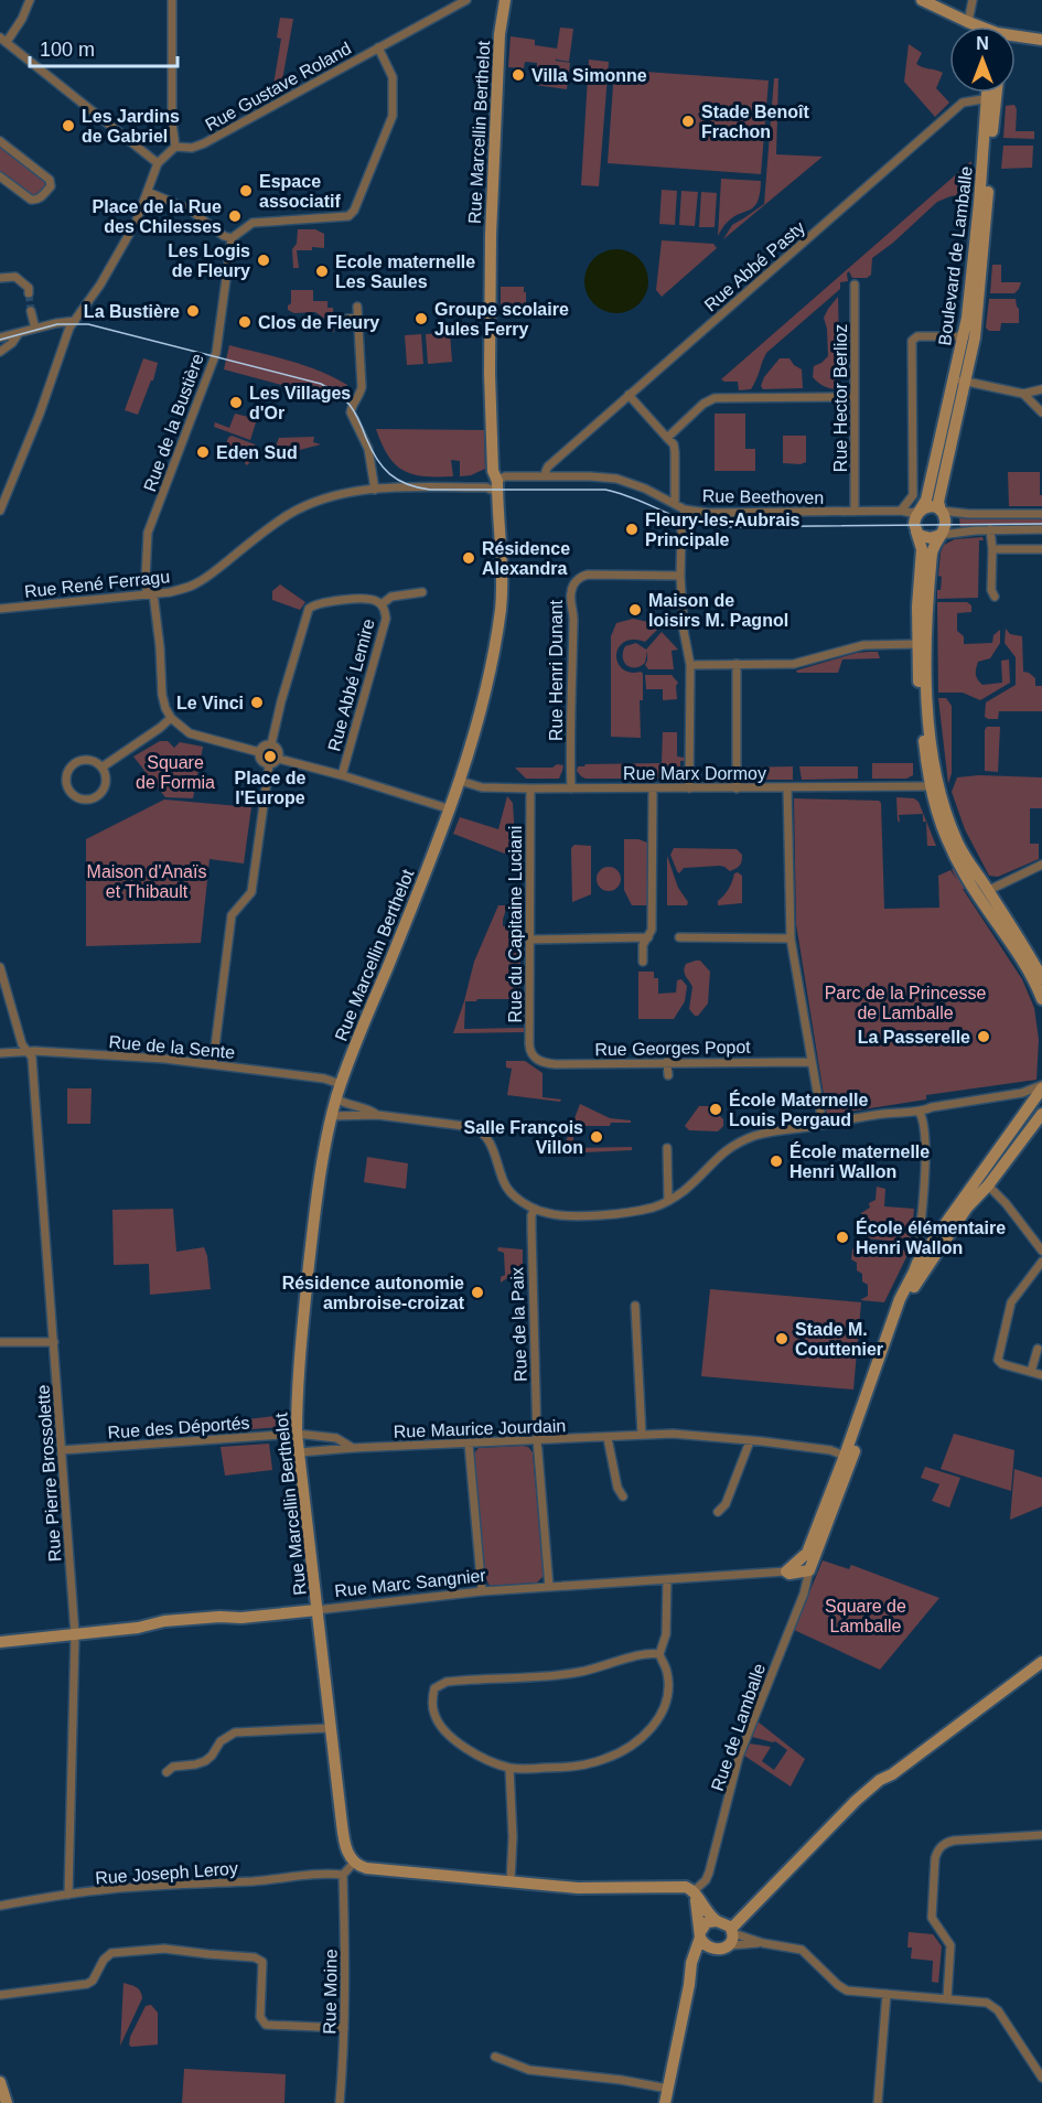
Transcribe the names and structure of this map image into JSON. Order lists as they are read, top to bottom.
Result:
{
  "streets": {
    "main road": ["Rue Marcellin Berthelot", "Boulevard de Lamballe", "Rue Marc Sangnier"],
    "street": [
      "Rue Gustave Roland",
      "Rue Abbé Pasty",
      "Rue Hector Berlioz",
      "Rue de la Bustière",
      "Rue Beethoven",
      "Rue René Ferragu",
      "Rue Henri Dunant",
      "Rue Abbé Lemire",
      "Rue Marx Dormoy",
      "Rue du Capitaine Luciani",
      "Rue de la Sente",
      "Rue Georges Popot",
      "Rue de la Paix",
      "Rue des Déportés",
      "Rue Maurice Jourdain",
      "Rue Pierre Brossolette",
      "Rue de Lamballe",
      "Rue Joseph Leroy",
      "Rue Moine"
    ]
  },
  "crossings": [
    ["Rue Marcellin Berthelot", "Rue René Ferragu"],
    ["Rue Marcellin Berthelot", "Rue Marx Dormoy"],
    ["Rue Marcellin Berthelot", "Rue de la Sente"],
    ["Rue Marcellin Berthelot", "Rue des Déportés"],
    ["Rue Marcellin Berthelot", "Rue Maurice Jourdain"],
    ["Rue Marcellin Berthelot", "Rue Marc Sangnier"],
    ["Boulevard de Lamballe", "Rue Abbé Pasty"],
    ["Boulevard de Lamballe", "Rue Beethoven"],
    ["Rue Abbé Pasty", "Rue René Ferragu"],
    ["Rue Hector Berlioz", "Rue Beethoven"],
    ["Rue de la Bustière", "Rue René Ferragu"],
    ["Rue Beethoven", "Rue René Ferragu"],
    ["Rue Henri Dunant", "Rue Marx Dormoy"],
    ["Rue Marx Dormoy", "Rue du Capitaine Luciani"],
    ["Rue du Capitaine Luciani", "Rue Georges Popot"],
    ["Rue de la Sente", "Rue Pierre Brossolette"],
    ["Rue de la Paix", "Rue Maurice Jourdain"],
    ["Rue de la Paix", "Rue Marc Sangnier"],
    ["Rue des Déportés", "Rue Maurice Jourdain"],
    ["Rue des Déportés", "Rue Pierre Brossolette"],
    ["Rue Pierre Brossolette", "Rue Marc Sangnier"],
    ["Rue Pierre Brossolette", "Rue Joseph Leroy"],
    ["Rue Joseph Leroy", "Rue Moine"]
  ],
  "parks": [
    "Square de Formia",
    "Maison d'Anaïs et Thibault",
    "Parc de la Princesse de Lamballe",
    "Square de Lamballe"
  ],
  "places": [
    "Villa Simonne",
    "Stade Benoît Frachon",
    "Les Jardins de Gabriel",
    "Espace associatif",
    "Place de la Rue des Chilesses",
    "Les Logis de Fleury",
    "Ecole maternelle Les Saules",
    "La Bustière",
    "Groupe scolaire Jules Ferry",
    "Clos de Fleury",
    "Les Villages d'Or",
    "Eden Sud",
    "Fleury-les-Aubrais Principale",
    "Résidence Alexandra",
    "Maison de loisirs M. Pagnol",
    "Le Vinci",
    "Place de l'Europe",
    "La Passerelle",
    "École Maternelle Louis Pergaud",
    "Salle François Villon",
    "École maternelle Henri Wallon",
    "École élémentaire Henri Wallon",
    "Résidence autonomie ambroise-croizat",
    "Stade M. Couttenier"
  ],
  "scale_bar": "100 m",
  "north": "top"
}
